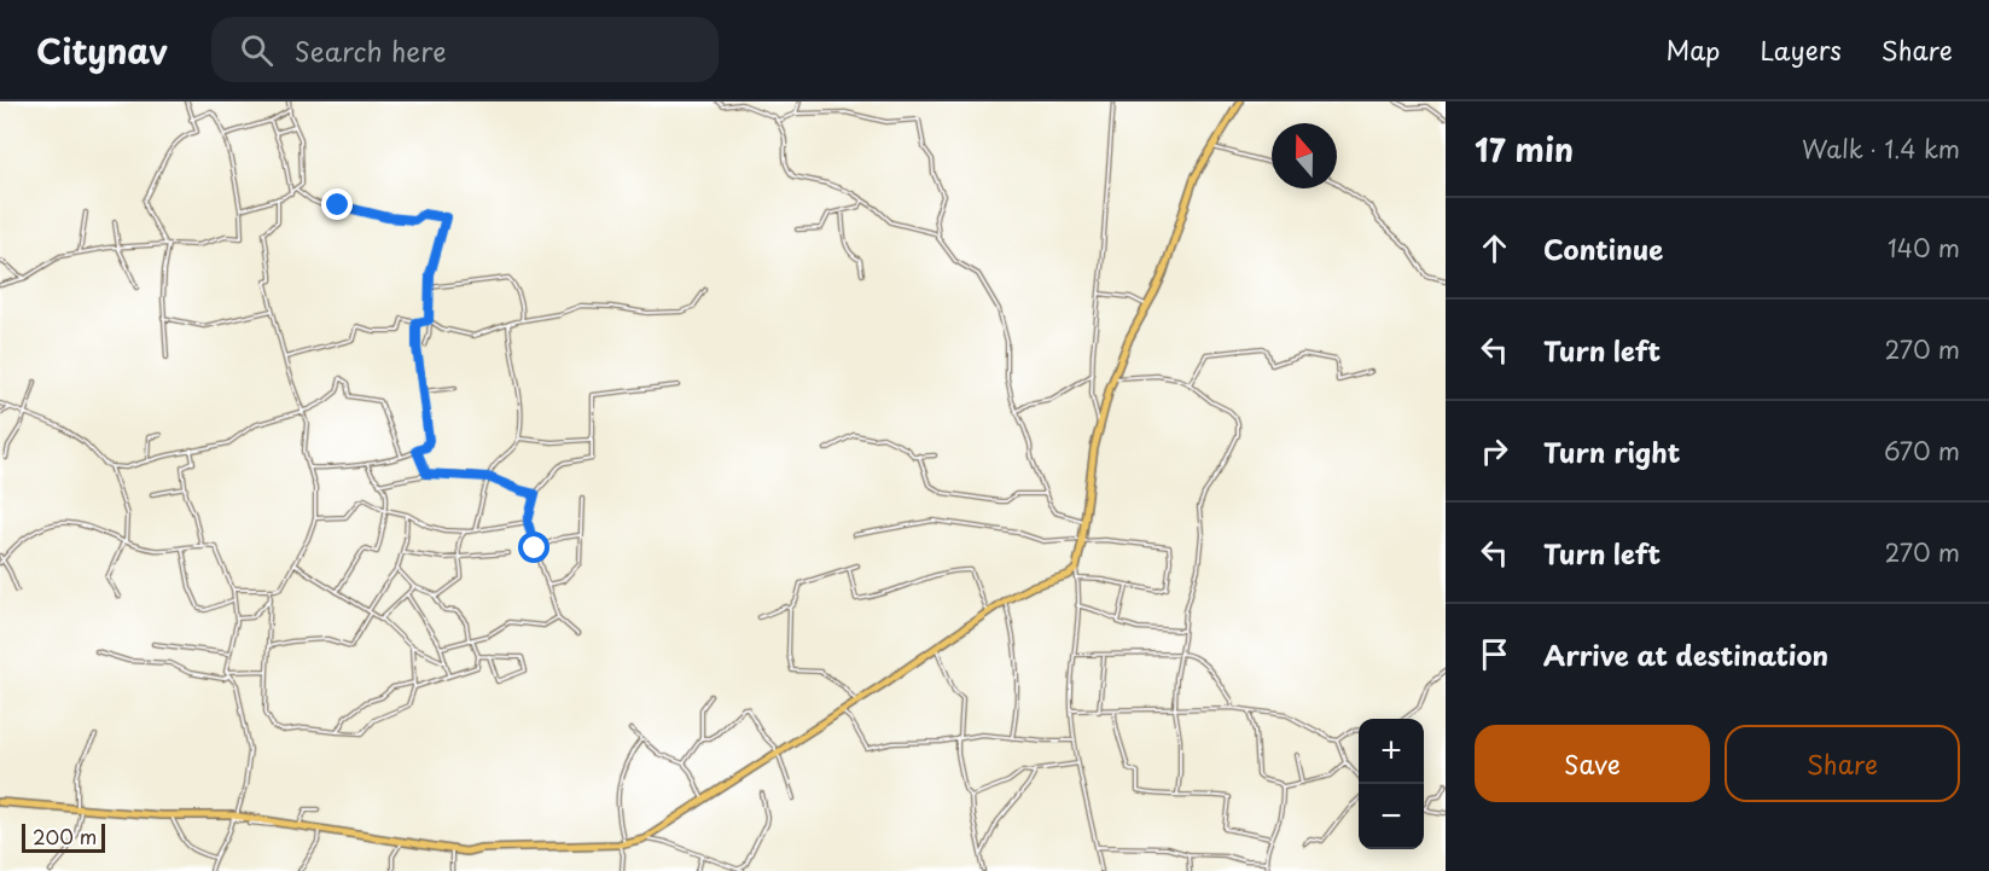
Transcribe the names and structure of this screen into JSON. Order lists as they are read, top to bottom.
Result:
{
  "scale_bar": "200 m",
  "north": "top",
  "page": {
    "header": "Citynav",
    "search": "Search here",
    "nav": ["Map", "Layers", "Share"],
    "heading": ["17 min", "Walk · 1.4 km"],
    "list": [
      ["Continue", "140 m"],
      ["Turn left", "270 m"],
      ["Turn right", "670 m"],
      ["Turn left", "270 m"],
      "Arrive at destination"
    ],
    "buttons": ["Save", "Share"],
    "map_buttons": ["+", "−"],
    "scale": "200 m"
  }
}
